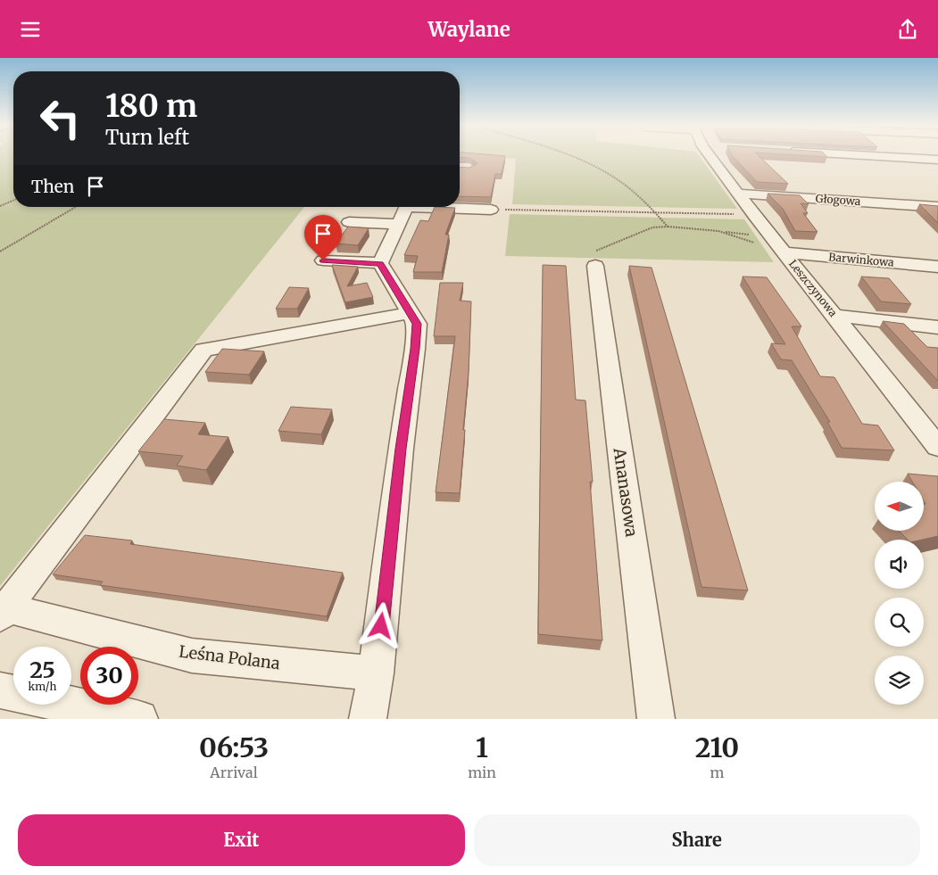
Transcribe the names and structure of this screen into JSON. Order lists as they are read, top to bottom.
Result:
{
  "streets": {
    "street": [
      "Głogowa",
      "Barwinkowa",
      "Leszczynowa",
      "Ananasowa",
      "Leśna Polana"
    ]
  },
  "crossings": [
    ["Głogowa", "Leszczynowa"],
    ["Barwinkowa", "Leszczynowa"]
  ],
  "north": "left",
  "page": {
    "header": "Waylane",
    "turn": ["180 m", "Turn left"],
    "then": "Then",
    "speed": "25 km/h",
    "limit": "30",
    "eta": [
      "06:53",
      "Arrival",
      "1",
      "min",
      "210",
      "m"
    ],
    "buttons": ["Exit", "Share"]
  }
}
